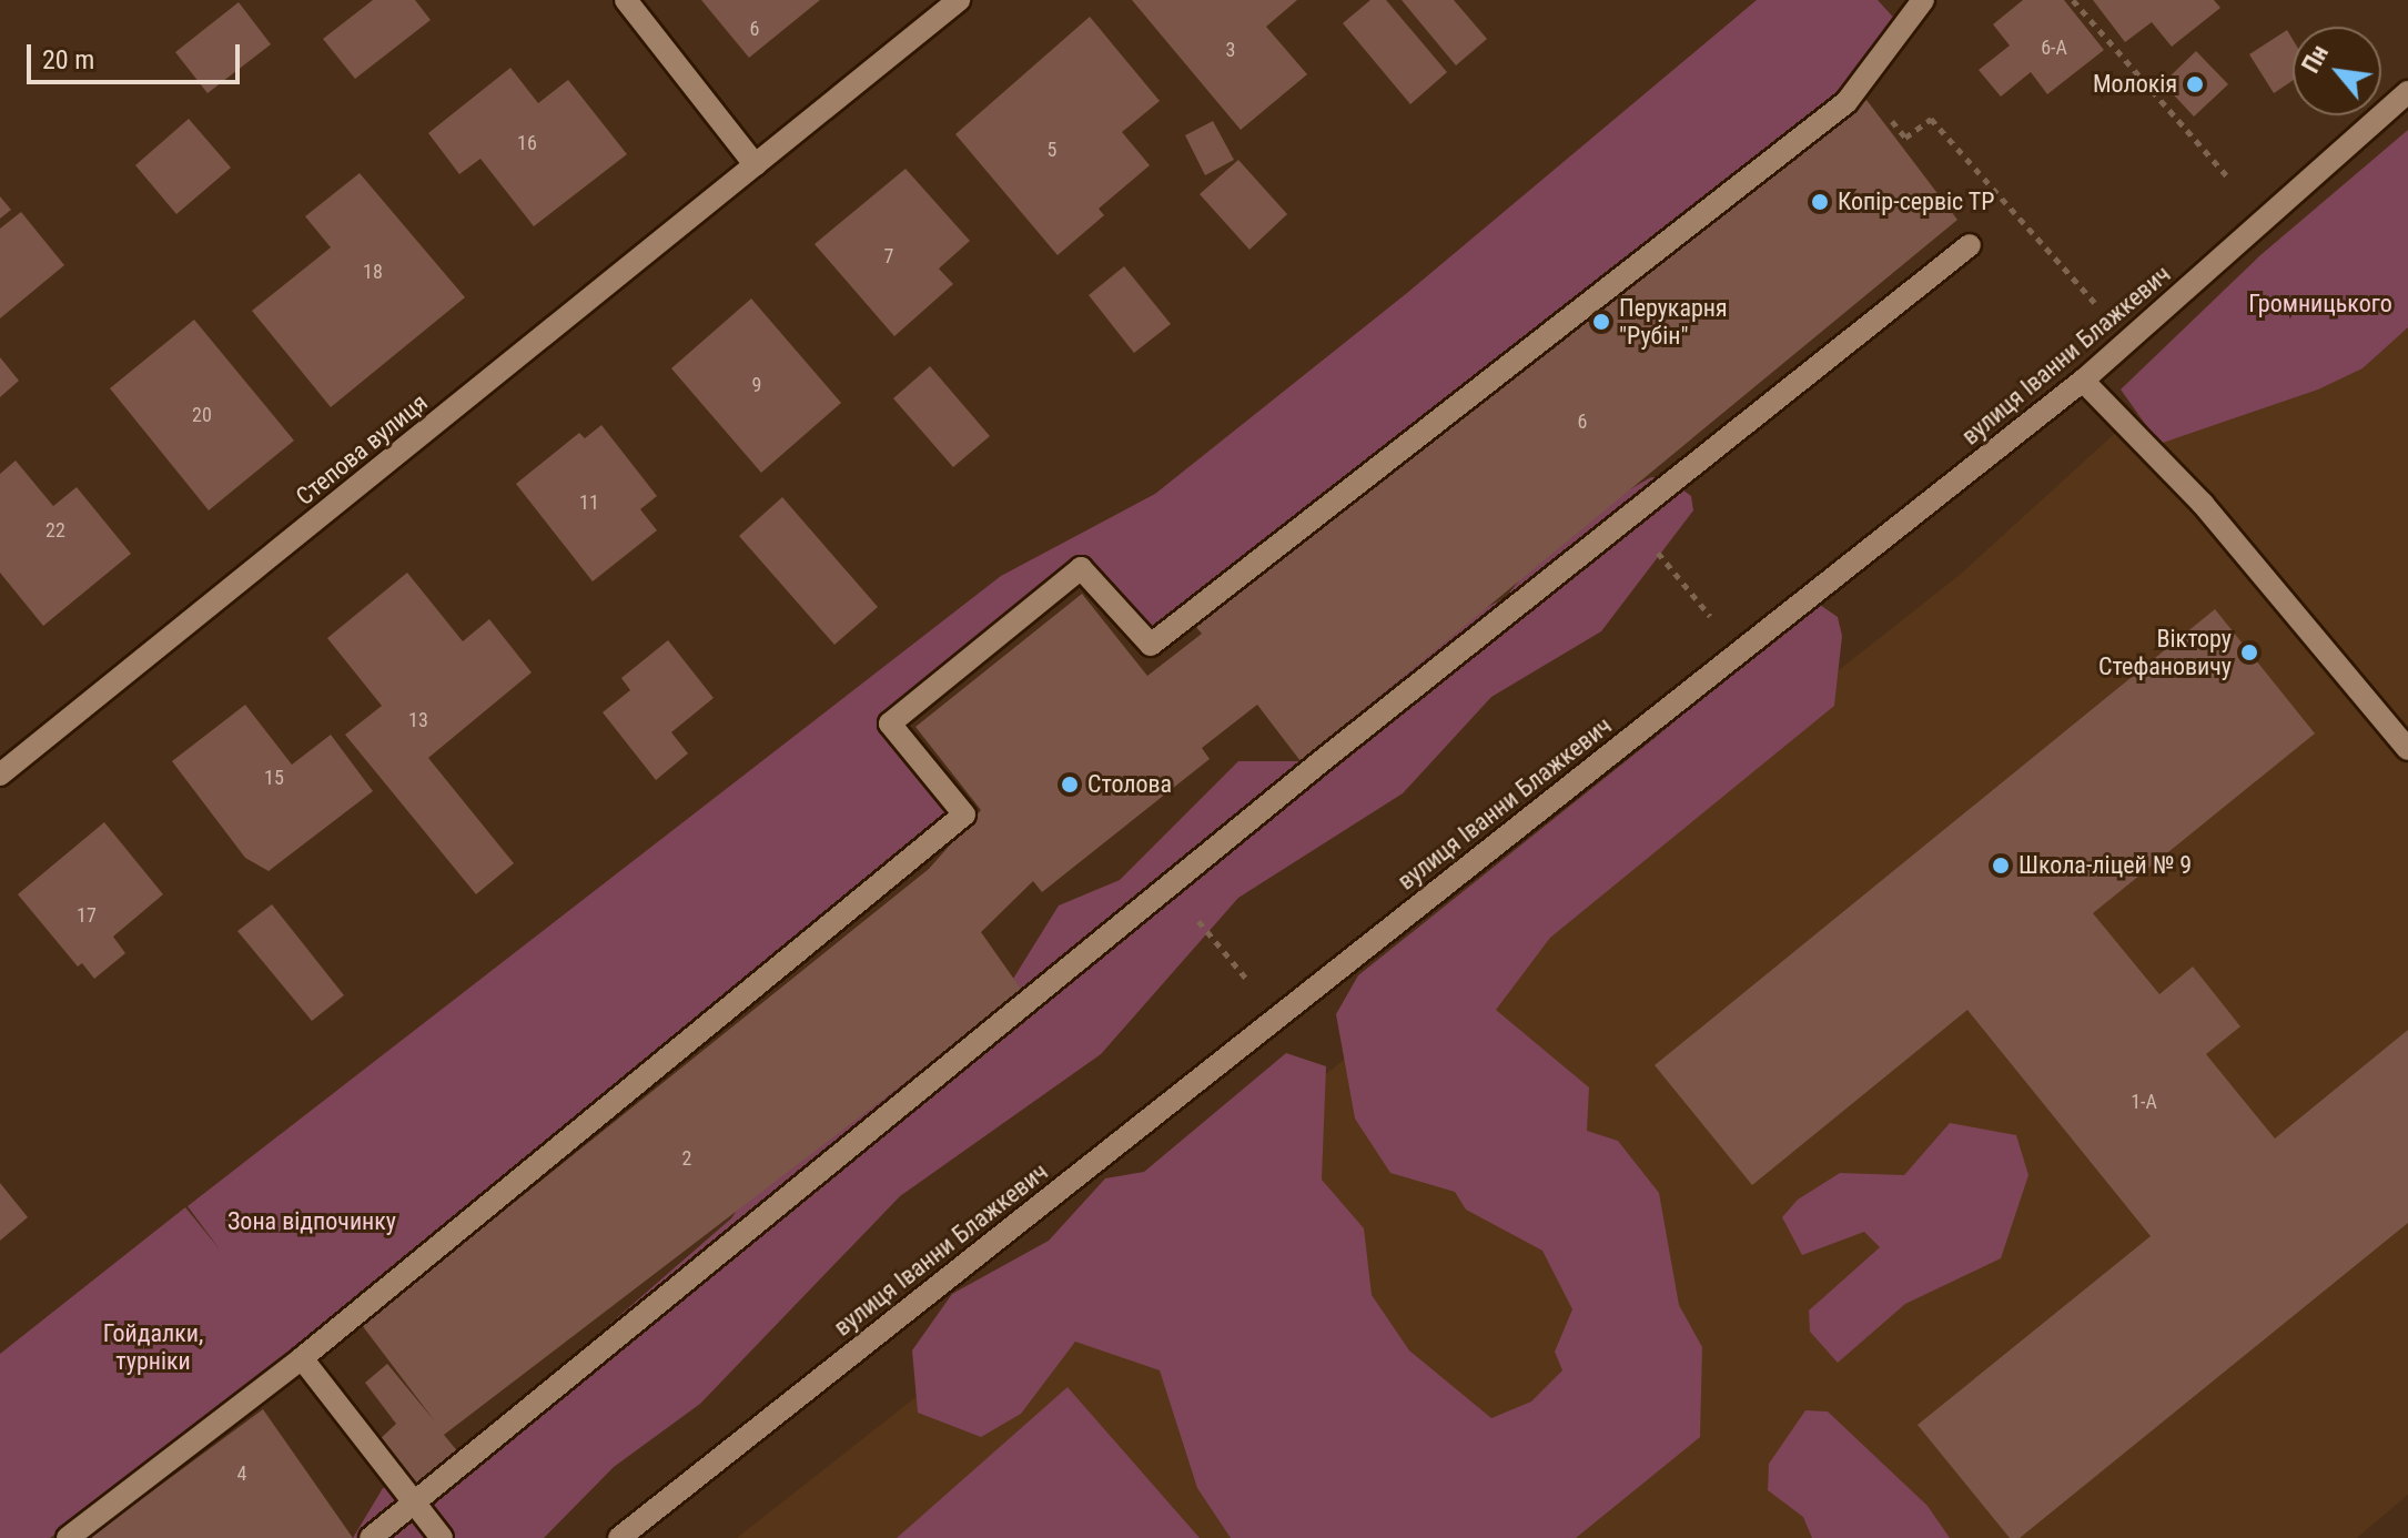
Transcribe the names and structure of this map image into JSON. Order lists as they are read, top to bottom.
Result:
{
  "streets": {
    "street": ["вулиця Іванни Блажкевич", "Степова вулиця"]
  },
  "parks": ["Громницького", "Зона відпочинку", "Гойдалки, турніки"],
  "places": [
    "Молокія",
    "Копір-сервіс ТР",
    "Перукарня \"Рубін\"",
    "Віктору Стефановичу",
    "Столова",
    "Школа-ліцей № 9"
  ],
  "house_numbers": [
    "6",
    "6-А",
    "3",
    "16",
    "5",
    "7",
    "18",
    "9",
    "20",
    "6",
    "11",
    "22",
    "13",
    "15",
    "17",
    "1-А",
    "2",
    "4"
  ],
  "scale_bar": "20 m",
  "north": "top left"
}
